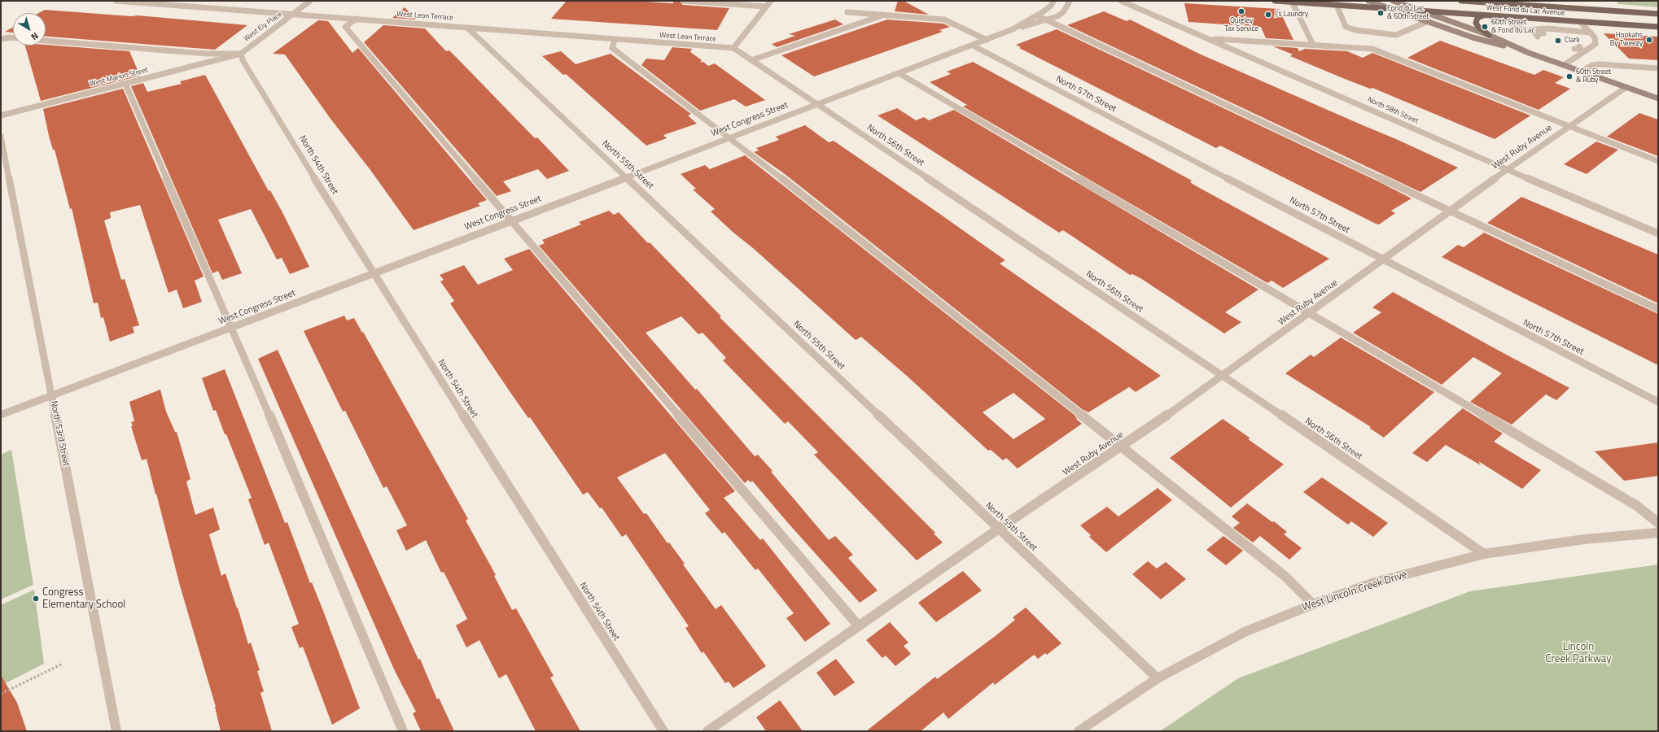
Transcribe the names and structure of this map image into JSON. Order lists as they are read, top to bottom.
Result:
{
  "streets": {
    "main road": ["West Fond du Lac Avenue"],
    "street": [
      "West Leon Terrace",
      "West Ely Place",
      "West Marion Street",
      "North 57th Street",
      "North 58th Street",
      "West Congress Street",
      "North 56th Street",
      "West Ruby Avenue",
      "North 54th Street",
      "North 55th Street",
      "North 53rd Street",
      "West Lincoln Creek Drive"
    ]
  },
  "crossings": [
    ["West Leon Terrace", "West Ely Place"],
    ["West Leon Terrace", "North 56th Street"],
    ["West Leon Terrace", "North 55th Street"],
    ["West Ely Place", "West Marion Street"],
    ["West Ely Place", "North 54th Street"],
    ["West Marion Street", "North 54th Street"],
    ["North 57th Street", "West Congress Street"],
    ["North 57th Street", "West Ruby Avenue"],
    ["North 58th Street", "West Ruby Avenue"],
    ["West Congress Street", "North 56th Street"],
    ["West Congress Street", "North 54th Street"],
    ["West Congress Street", "North 55th Street"],
    ["West Congress Street", "North 53rd Street"],
    ["North 56th Street", "West Ruby Avenue"],
    ["North 56th Street", "West Lincoln Creek Drive"],
    ["West Ruby Avenue", "North 55th Street"],
    ["North 55th Street", "West Lincoln Creek Drive"]
  ],
  "parks": ["Lincoln Creek Parkway"],
  "places": [
    "Quigley Tax Service",
    "Fond du Lac & 60th Street",
    "J's Laundry",
    "60th Street & Fond du Lac",
    "Hookahs By Tweezy",
    "Clark",
    "60th Street & Ruby",
    "Congress Elementary School"
  ],
  "north": "bottom right"
}
